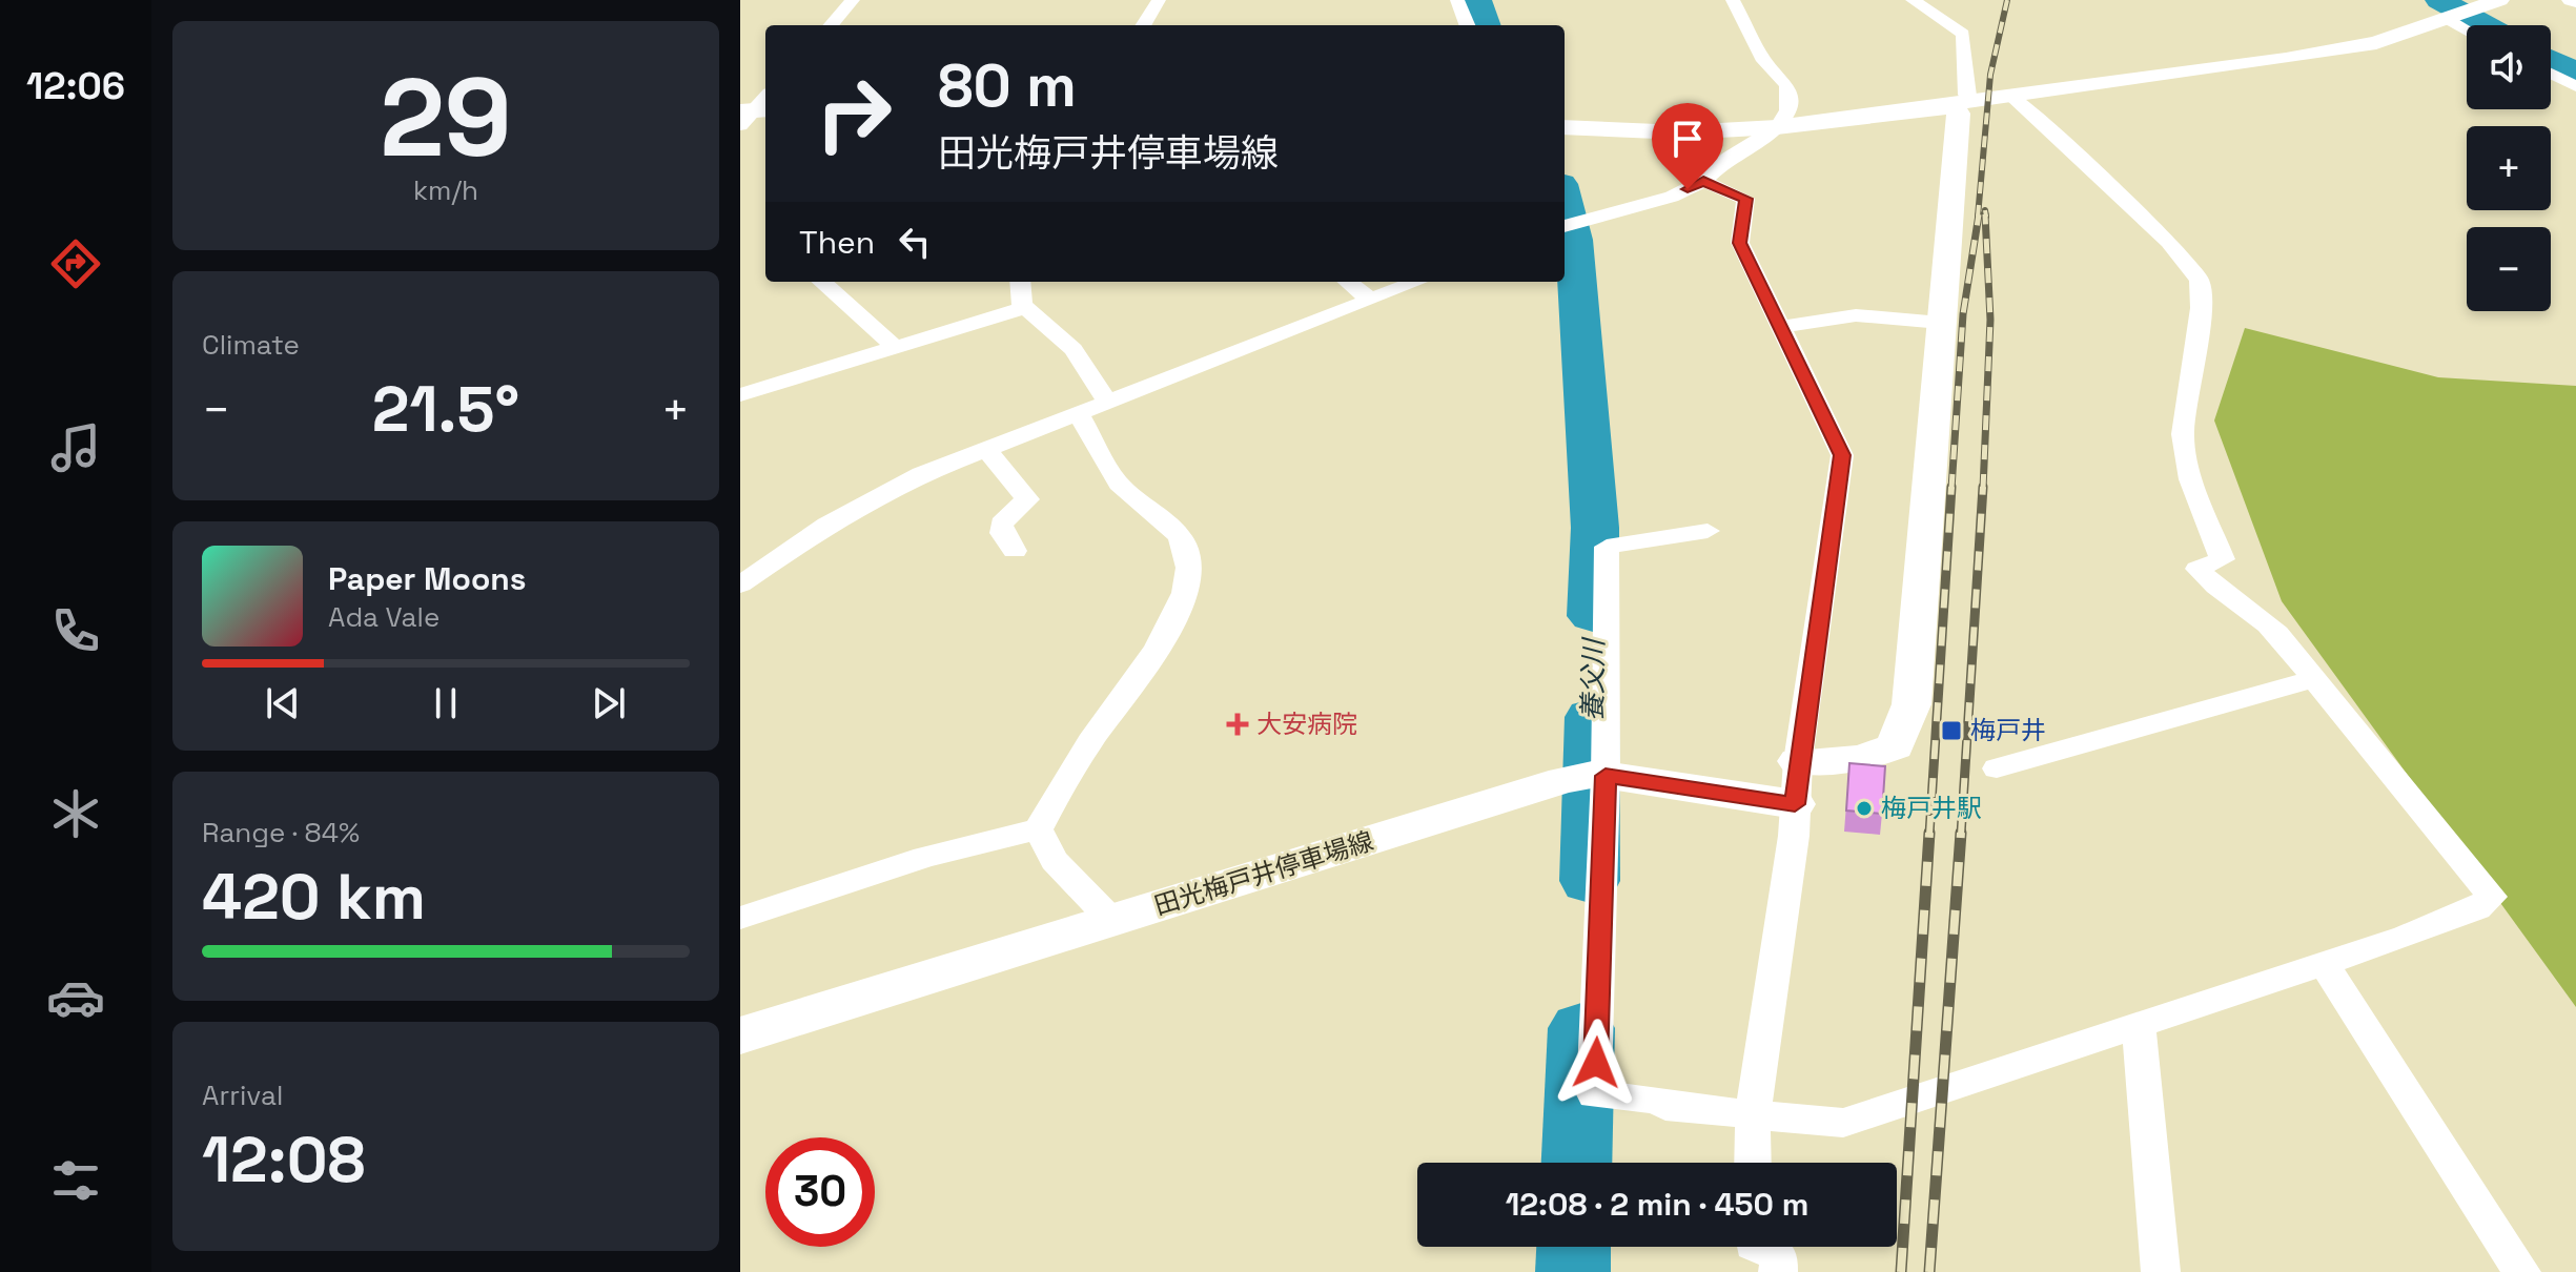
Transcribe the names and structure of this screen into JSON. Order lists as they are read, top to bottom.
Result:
{
  "streets": {
    "street": ["田光梅戸井停車場線"]
  },
  "water": ["養父川"],
  "places": {
    "health": ["大安病院"],
    "transit": ["梅戸井"],
    "other": ["梅戸井駅"]
  },
  "page": {
    "tabs": "12:06",
    "tile": [
      ["29", "km/h"],
      "Climate",
      ["Range · 84%", "420 km"],
      ["Arrival", "12:08"]
    ],
    "map_buttons": ["+", "−"],
    "turn": ["80 m", "田光梅戸井停車場線"],
    "then": "Then",
    "heat": ["−", "21.5°", "+"],
    "song": ["Paper Moons", "Ada Vale"],
    "limit": "30",
    "trip": "12:08 · 2 min · 450 m"
  }
}
